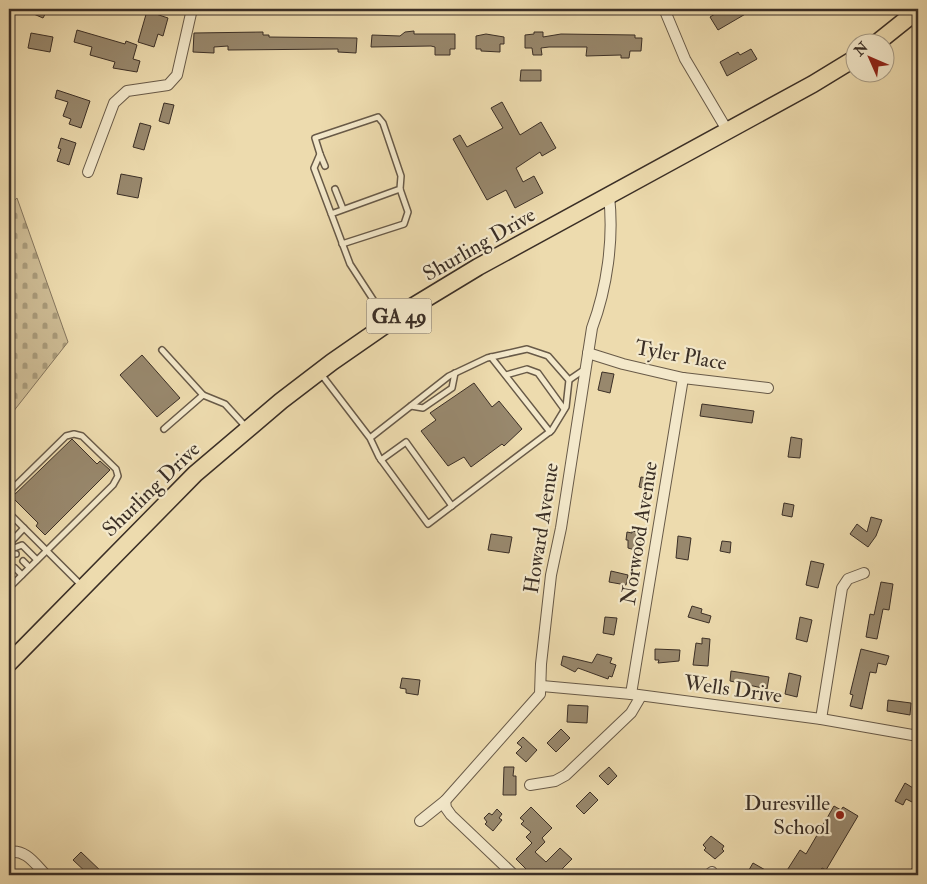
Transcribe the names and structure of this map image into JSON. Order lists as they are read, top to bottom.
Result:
{
  "streets": {
    "main road": ["Shurling Drive", "GA 49"],
    "street": [
      "Tyler Place",
      "Howard Avenue",
      "Norwood Avenue",
      "Wells Drive"
    ]
  },
  "crossings": [
    ["Shurling Drive", "Howard Avenue"],
    ["Tyler Place", "Howard Avenue"],
    ["Tyler Place", "Norwood Avenue"],
    ["Howard Avenue", "Wells Drive"],
    ["Norwood Avenue", "Wells Drive"]
  ],
  "places": ["Duresville School"],
  "north": "top left"
}
